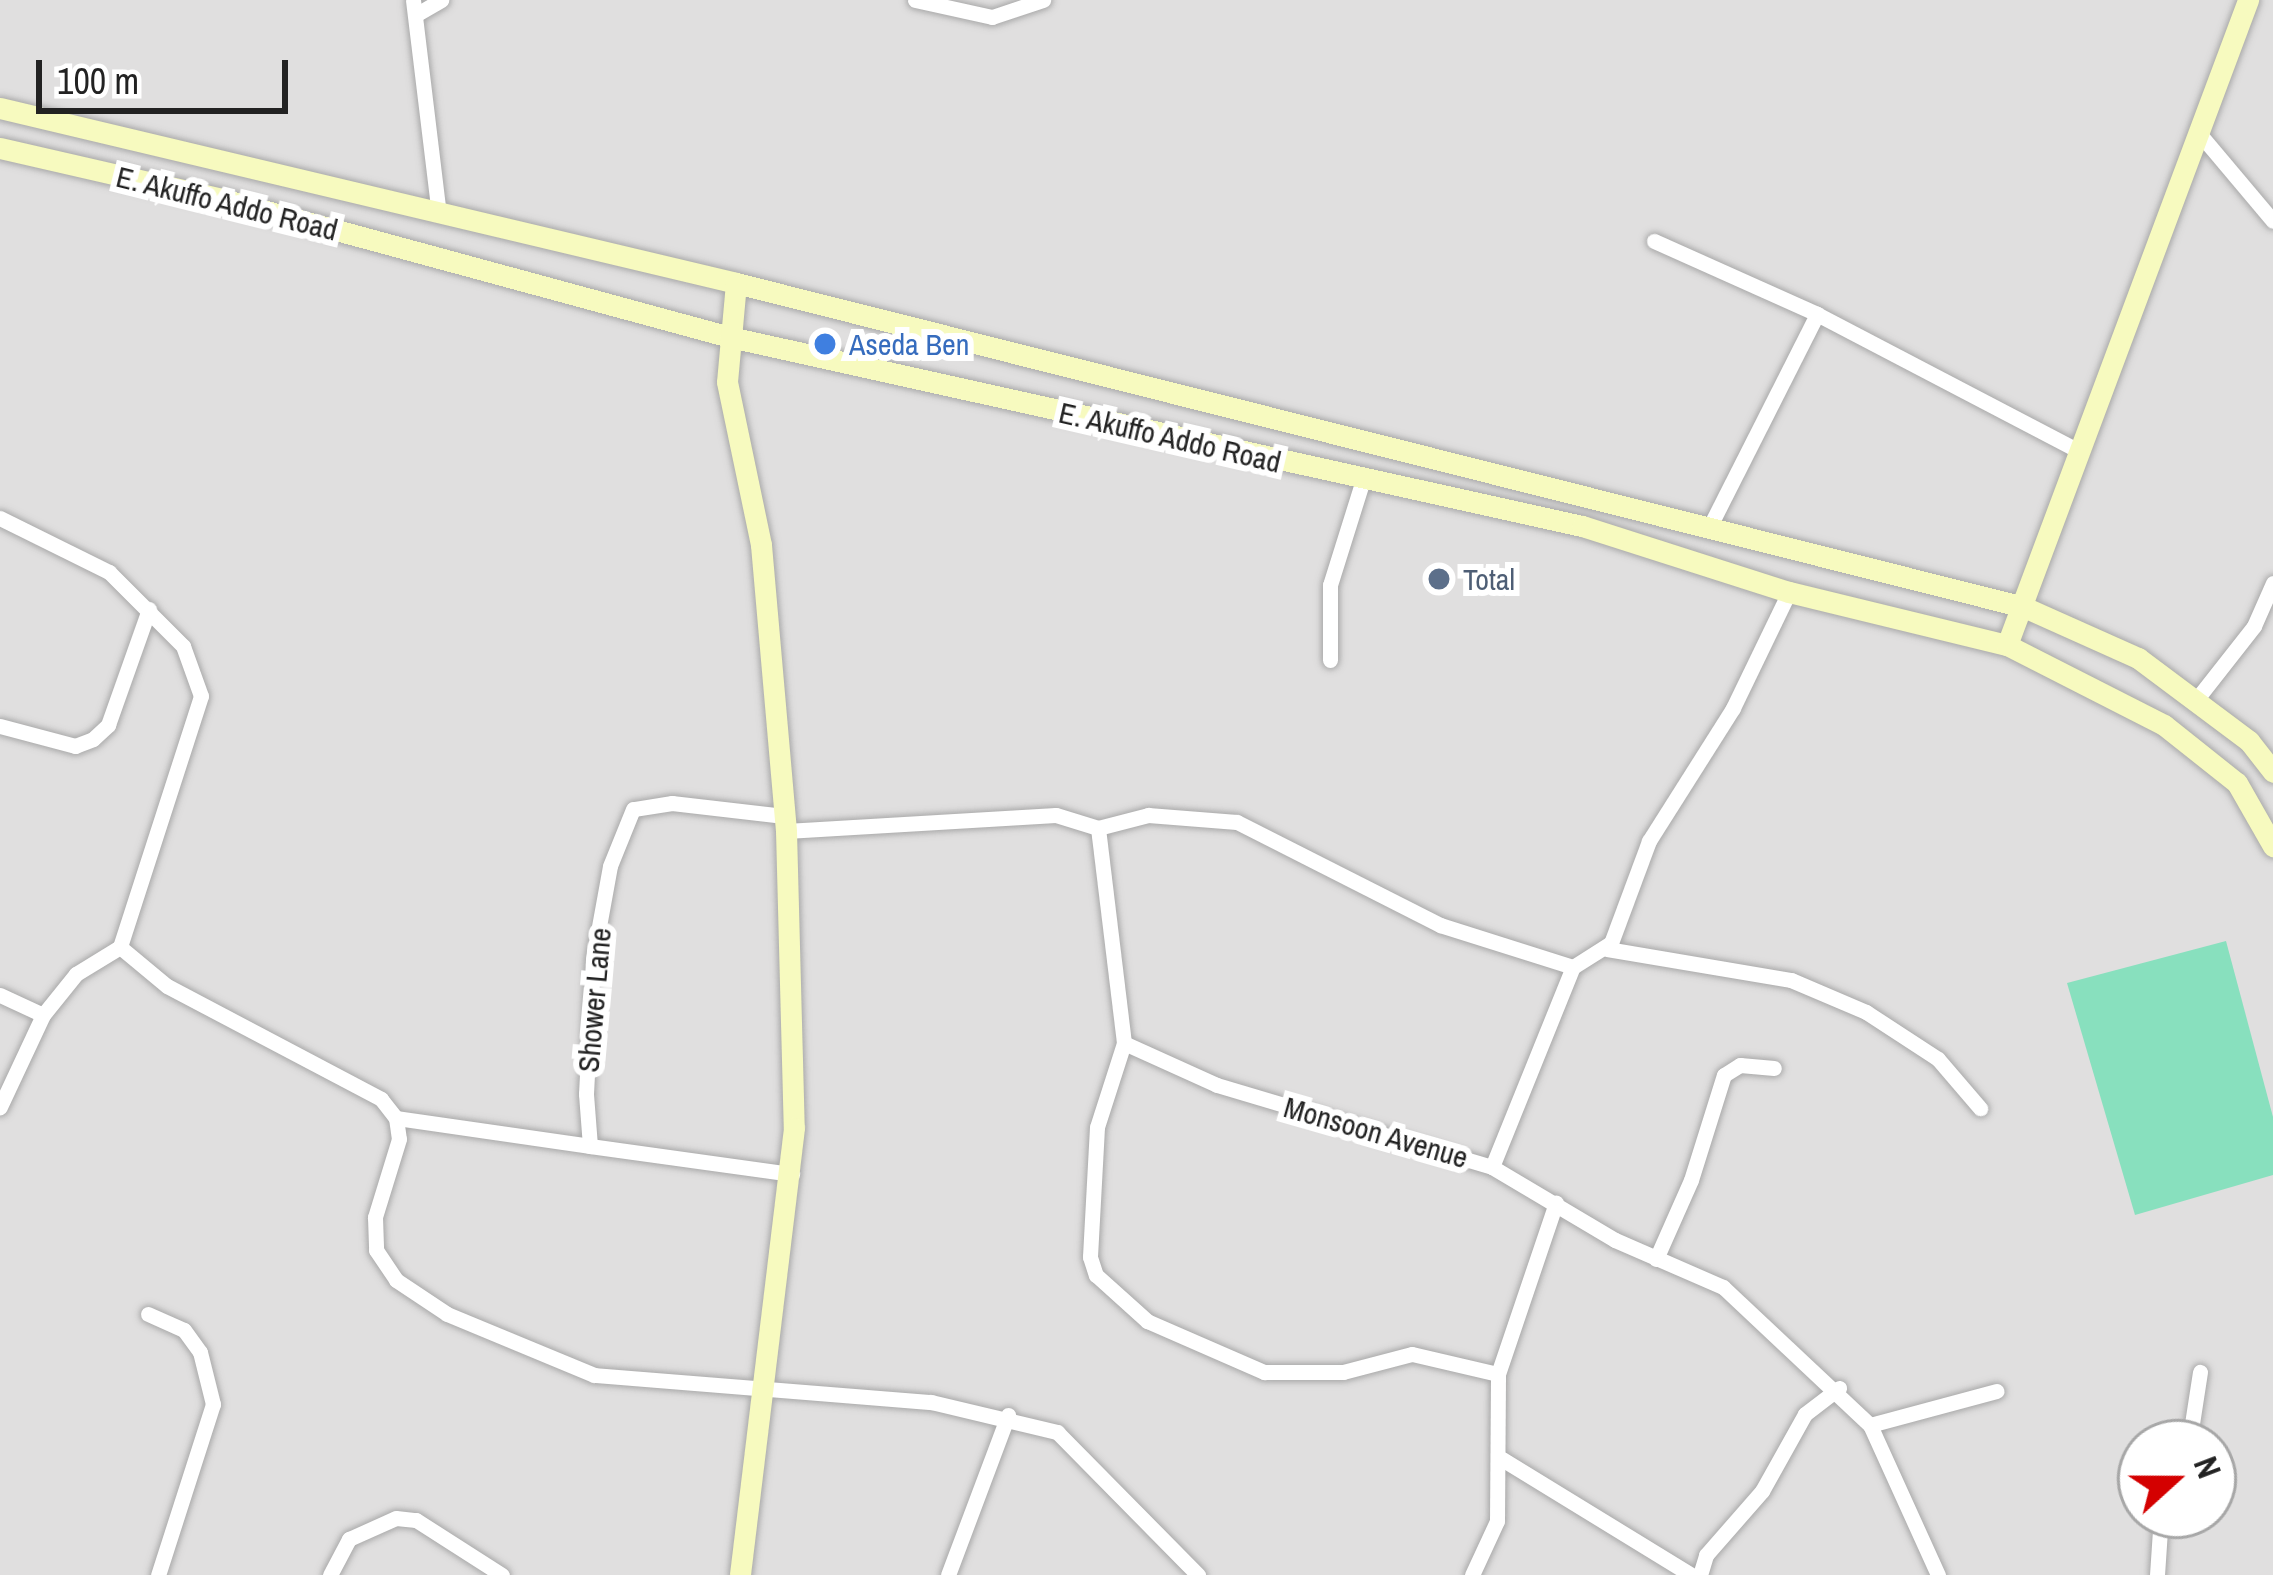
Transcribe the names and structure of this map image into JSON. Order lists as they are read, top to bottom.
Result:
{
  "streets": {
    "main road": ["E. Akuffo Addo Road"],
    "street": ["Shower Lane", "Monsoon Avenue"]
  },
  "places": ["Aseda Ben", "Total"],
  "scale_bar": "100 m",
  "north": "right"
}
